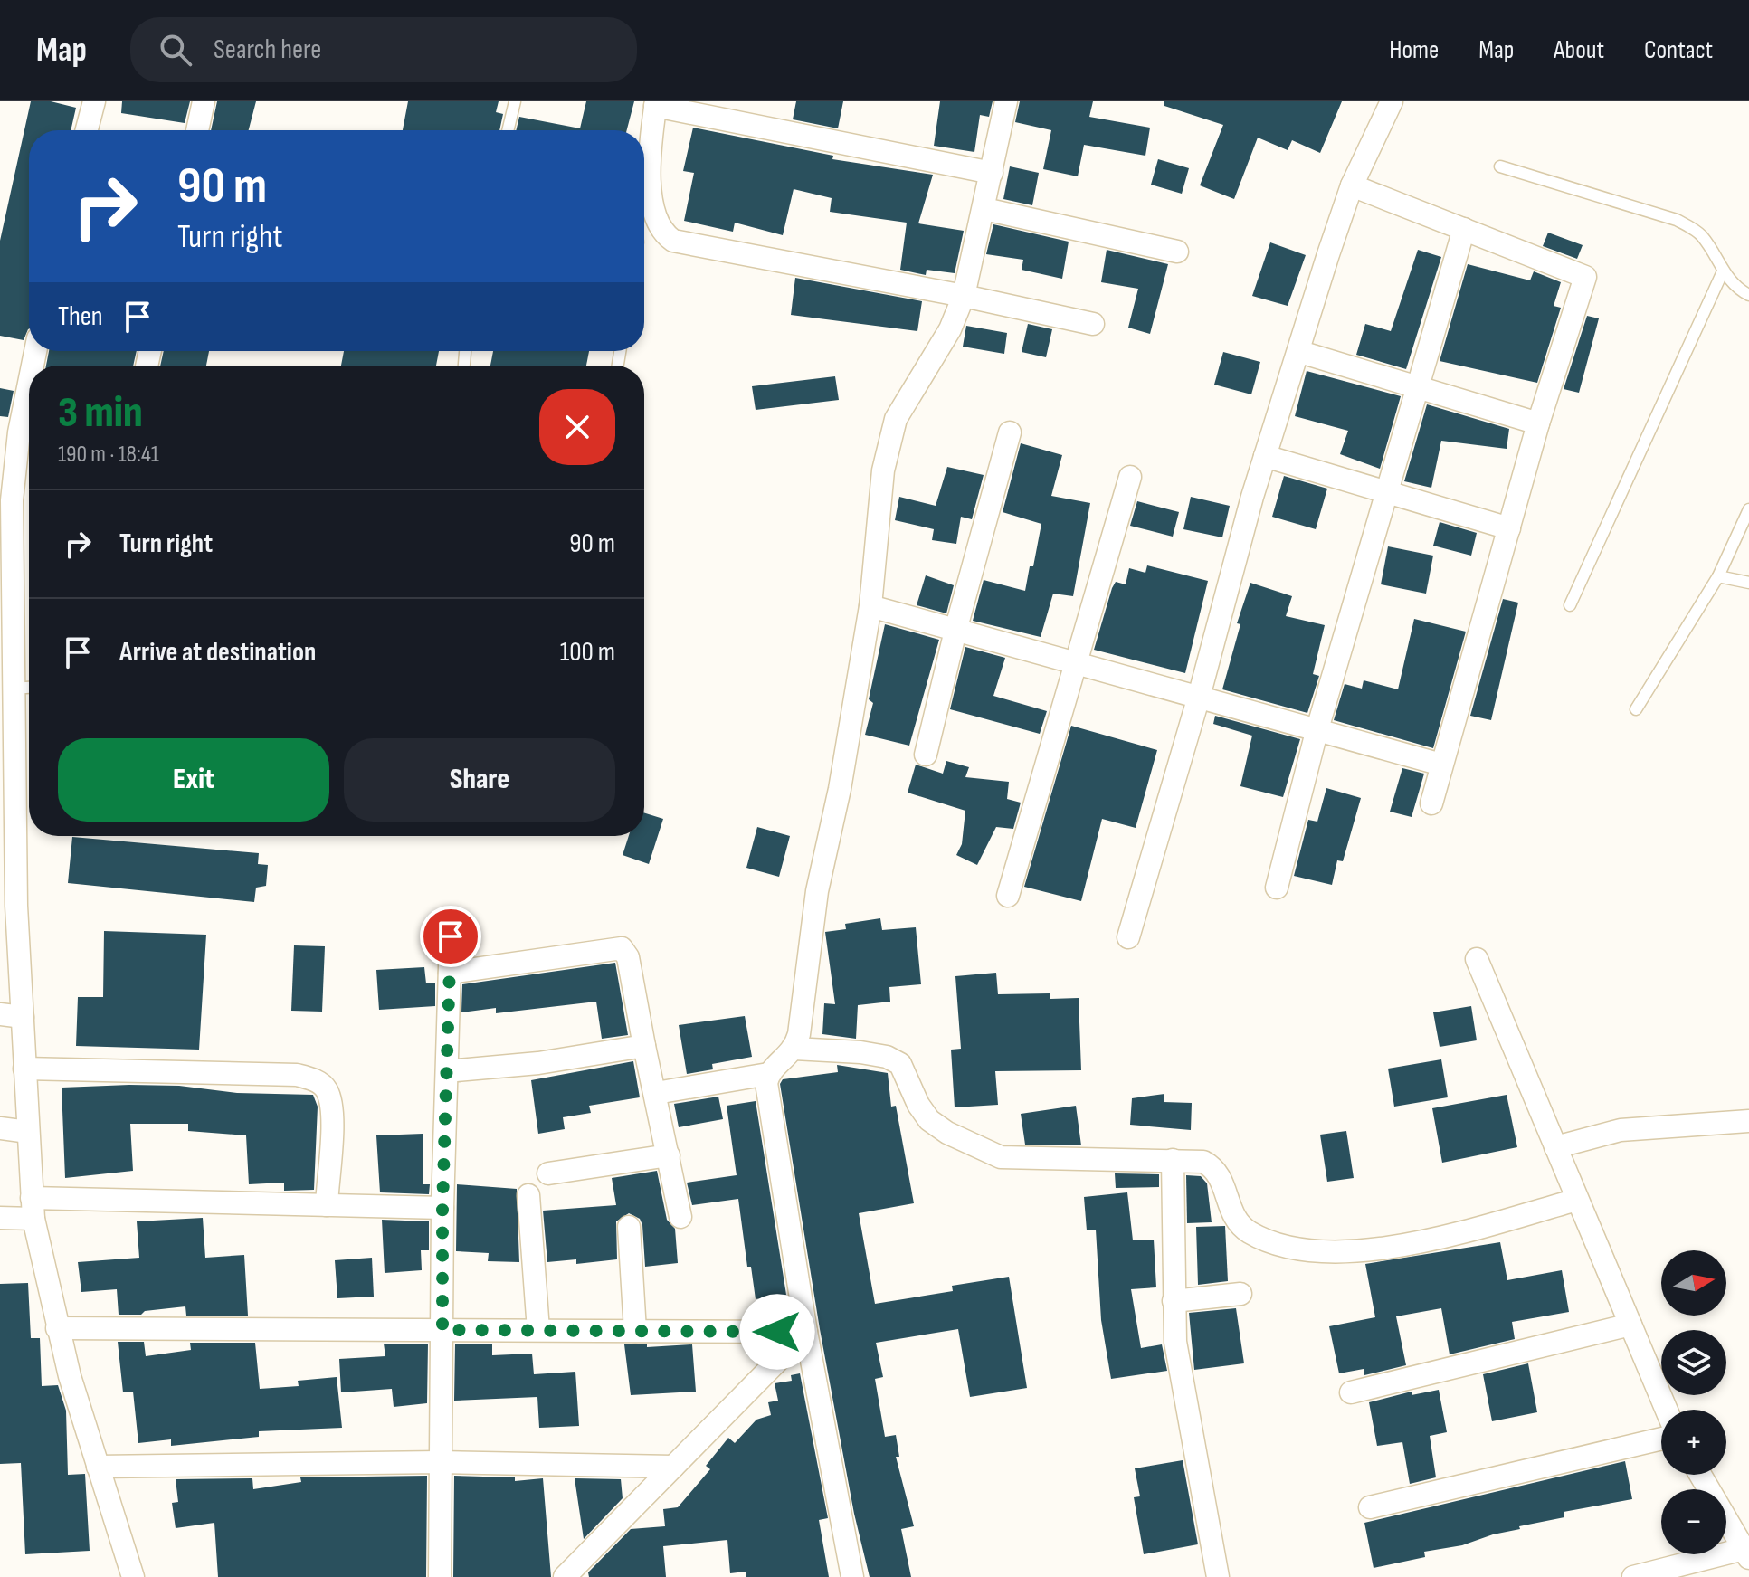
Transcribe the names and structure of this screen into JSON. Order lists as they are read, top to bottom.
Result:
{
  "north": "right",
  "page": {
    "header": "Map",
    "search": "Search here",
    "nav": [
      "Home",
      "Map",
      "About",
      "Contact"
    ],
    "turn": ["90 m", "Turn right"],
    "then": "Then",
    "heading": ["3 min", "190 m · 18:41"],
    "list": [
      {
        "name": "Turn right",
        "value": "90 m"
      },
      {
        "name": "Arrive at destination",
        "value": "100 m"
      }
    ],
    "buttons": ["Exit", "Share"],
    "map_buttons": ["+", "−"]
  }
}
